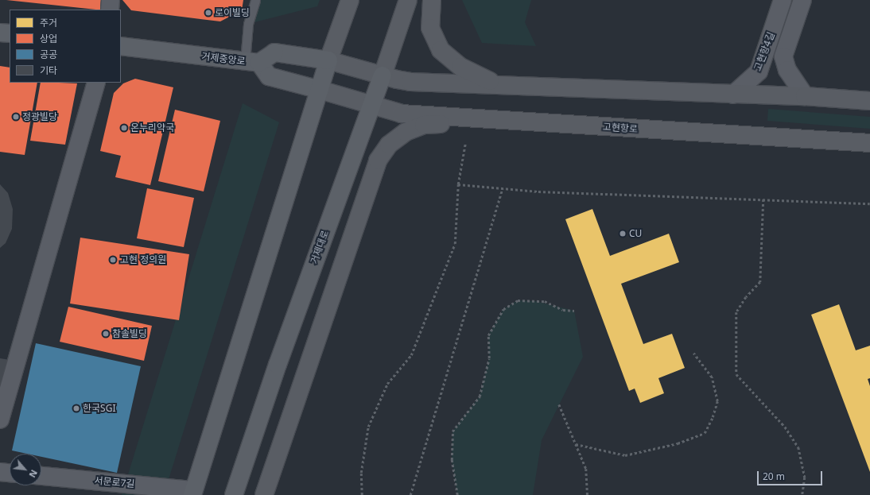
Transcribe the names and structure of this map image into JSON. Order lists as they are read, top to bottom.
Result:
{
  "streets": {
    "main road": ["거제중앙로", "거제대로"],
    "street": ["고현항4길", "고현항로", "서문로7길"]
  },
  "crossings": [
    ["거제중앙로", "고현항로"],
    ["고현항로", "거제대로"]
  ],
  "places": [
    "로이빌딩",
    "정광빌당",
    "온누리약국",
    "CU",
    "고현 정의원",
    "참솔빌딩",
    "한국SGI"
  ],
  "legend": [
    "주거",
    "상업",
    "공공",
    "기타"
  ],
  "scale_bar": "20 m",
  "north": "bottom right"
}
